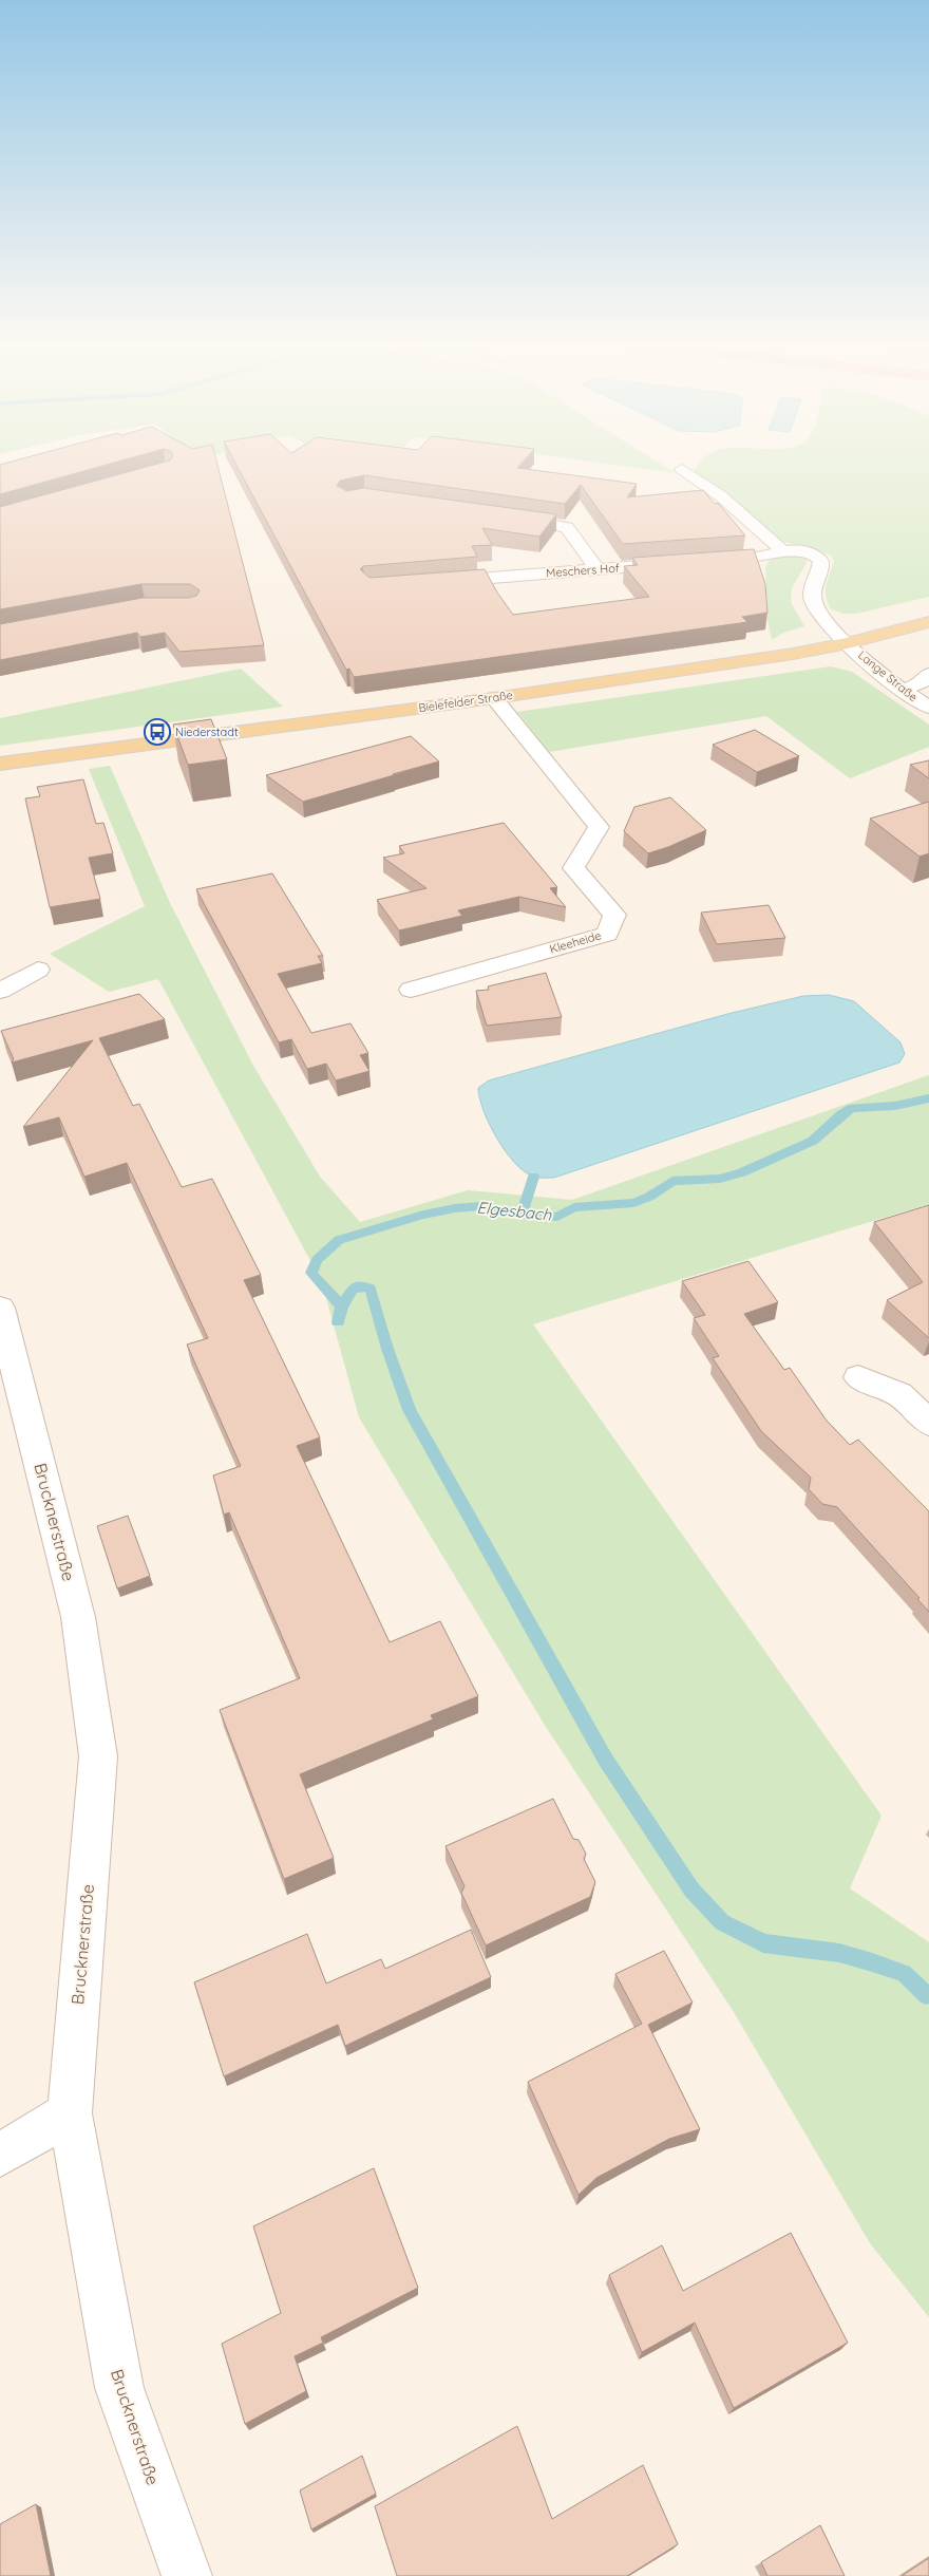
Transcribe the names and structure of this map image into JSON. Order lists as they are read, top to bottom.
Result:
{
  "streets": {
    "main road": ["Bielefelder Straße"],
    "street": [
      "Meschers Hof",
      "Lange Straße",
      "Kleeheide",
      "Brucknerstraße"
    ]
  },
  "crossings": [
    ["Lange Straße", "Bielefelder Straße"],
    ["Bielefelder Straße", "Kleeheide"]
  ],
  "water": ["Elgesbach"],
  "places": {
    "bus stop": ["Niederstadt"]
  }
}
